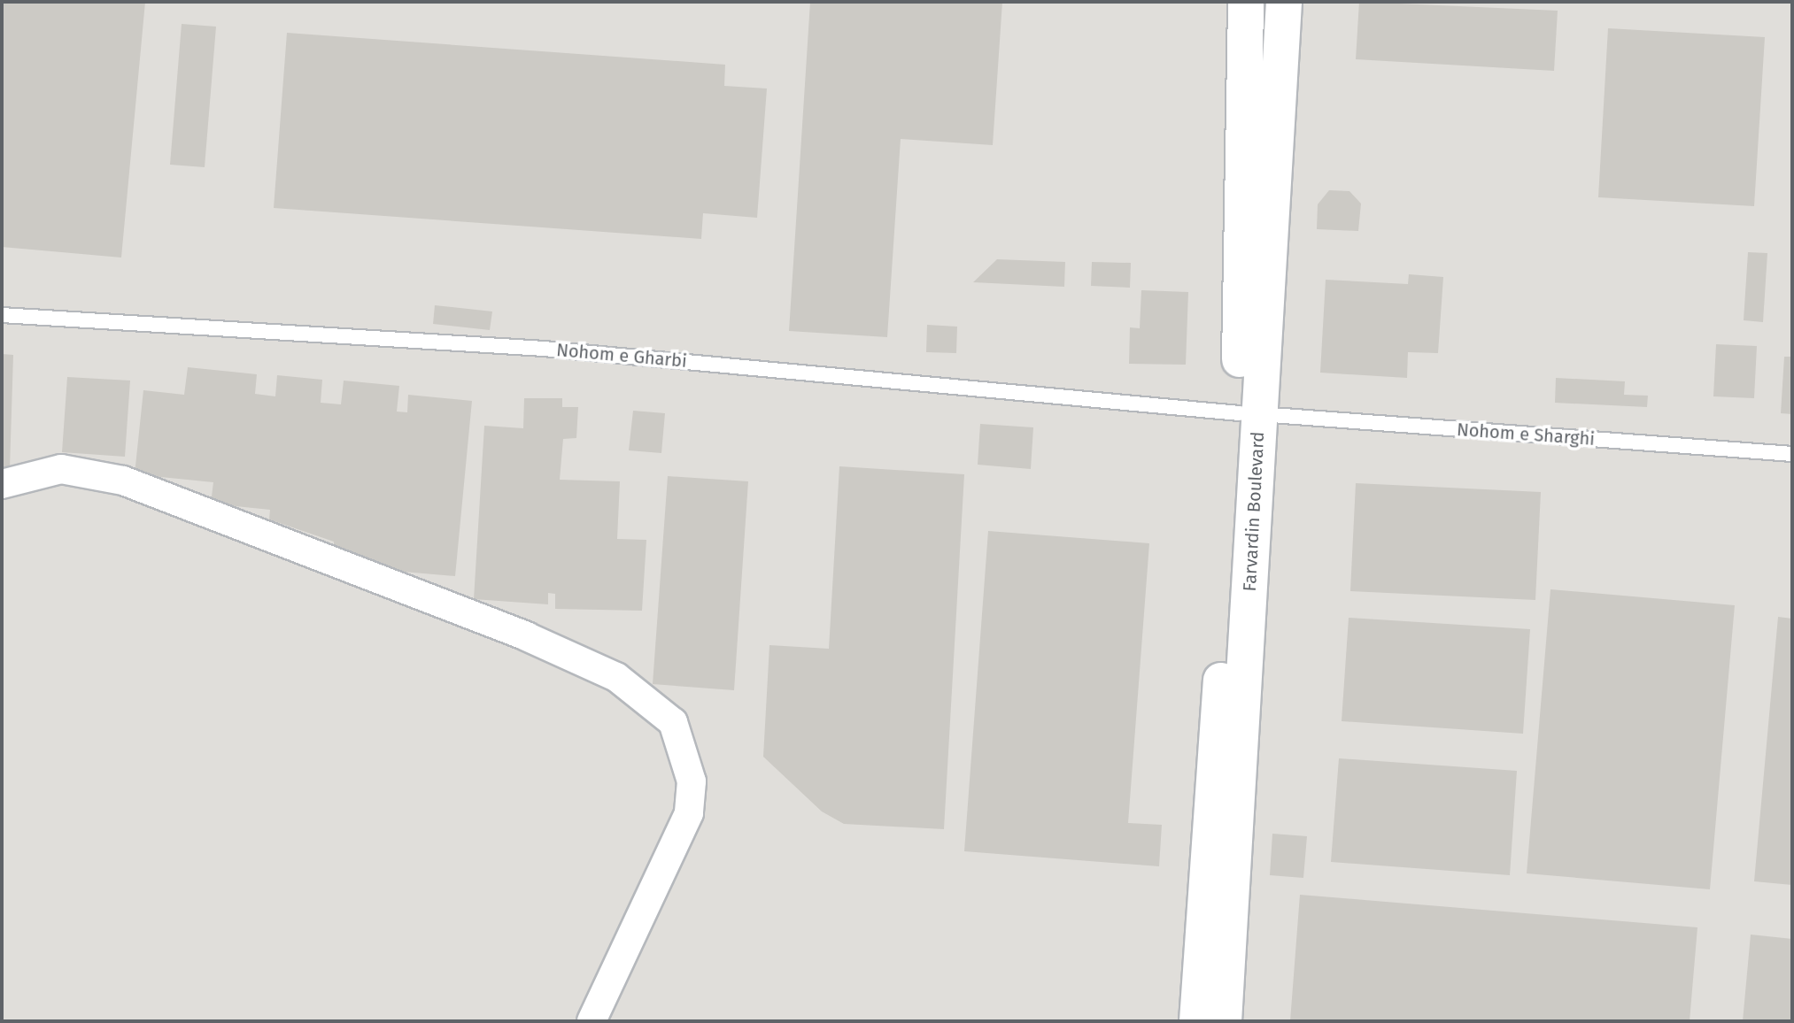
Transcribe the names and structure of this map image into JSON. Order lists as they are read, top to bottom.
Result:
{
  "streets": {
    "street": ["Farvardin Boulevard"],
    "lane": ["Nohom e Gharbi", "Nohom e Sharghi"]
  },
  "crossings": [
    ["Nohom e Gharbi", "Nohom e Sharghi"],
    ["Nohom e Gharbi", "Farvardin Boulevard"],
    ["Nohom e Sharghi", "Farvardin Boulevard"]
  ]
}
